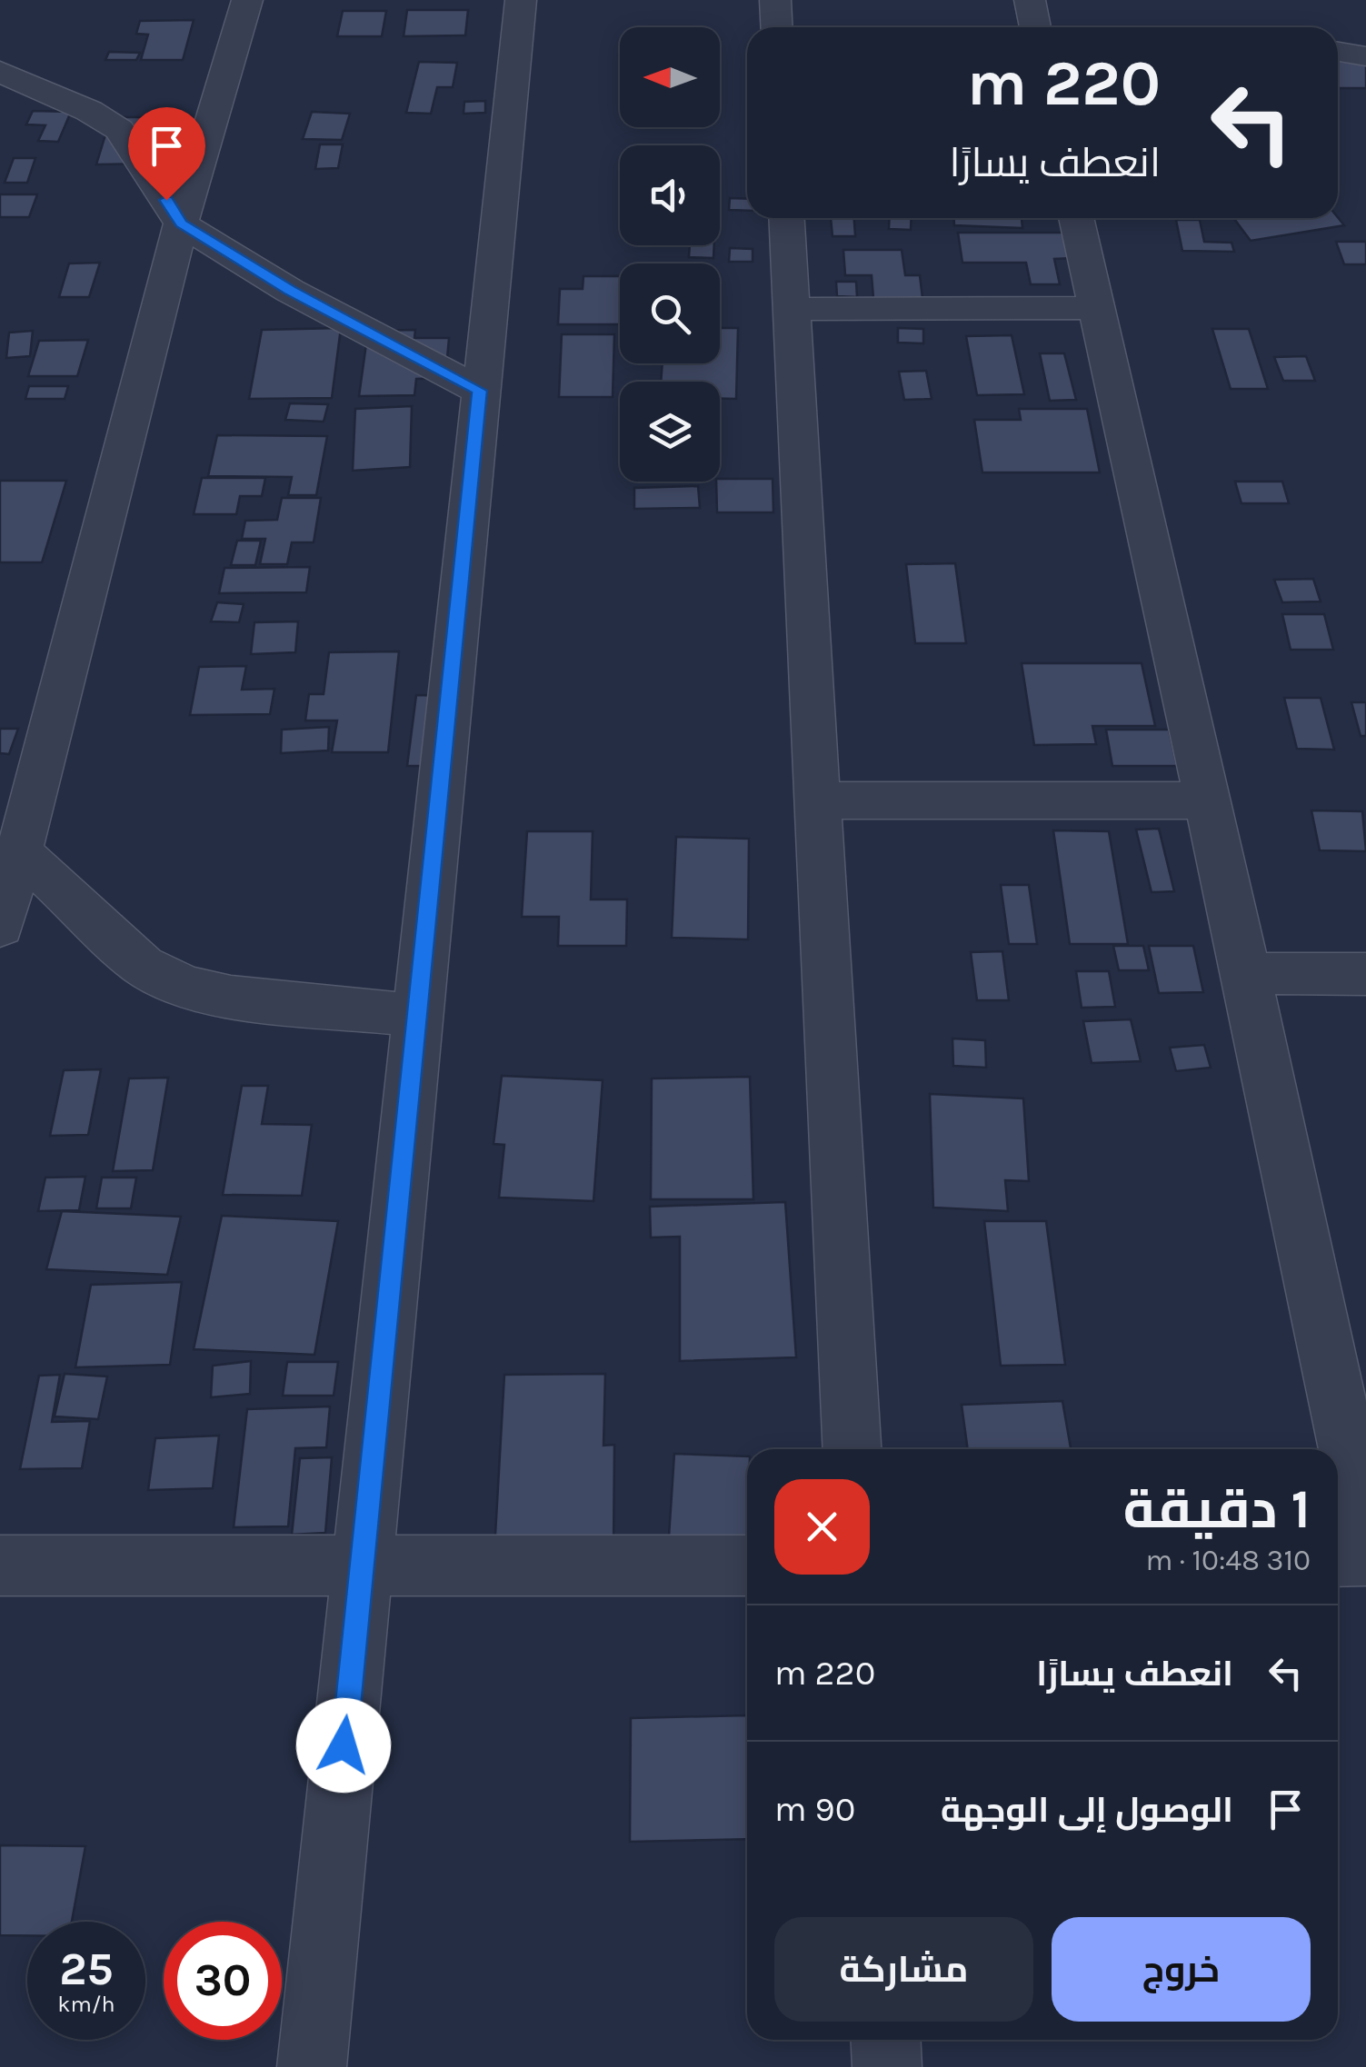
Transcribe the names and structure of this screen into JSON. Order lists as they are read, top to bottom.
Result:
{
  "north": "left",
  "page": {
    "turn": ["220 m", "انعطف يسارًا"],
    "heading": ["1 دقيقة", "310 m · 10:48"],
    "list": [
      {
        "name": "انعطف يسارًا",
        "value": "220 m"
      },
      {
        "name": "الوصول إلى الوجهة",
        "value": "90 m"
      }
    ],
    "buttons": ["خروج", "مشاركة"],
    "speed": "25 km/h",
    "limit": "30"
  }
}
